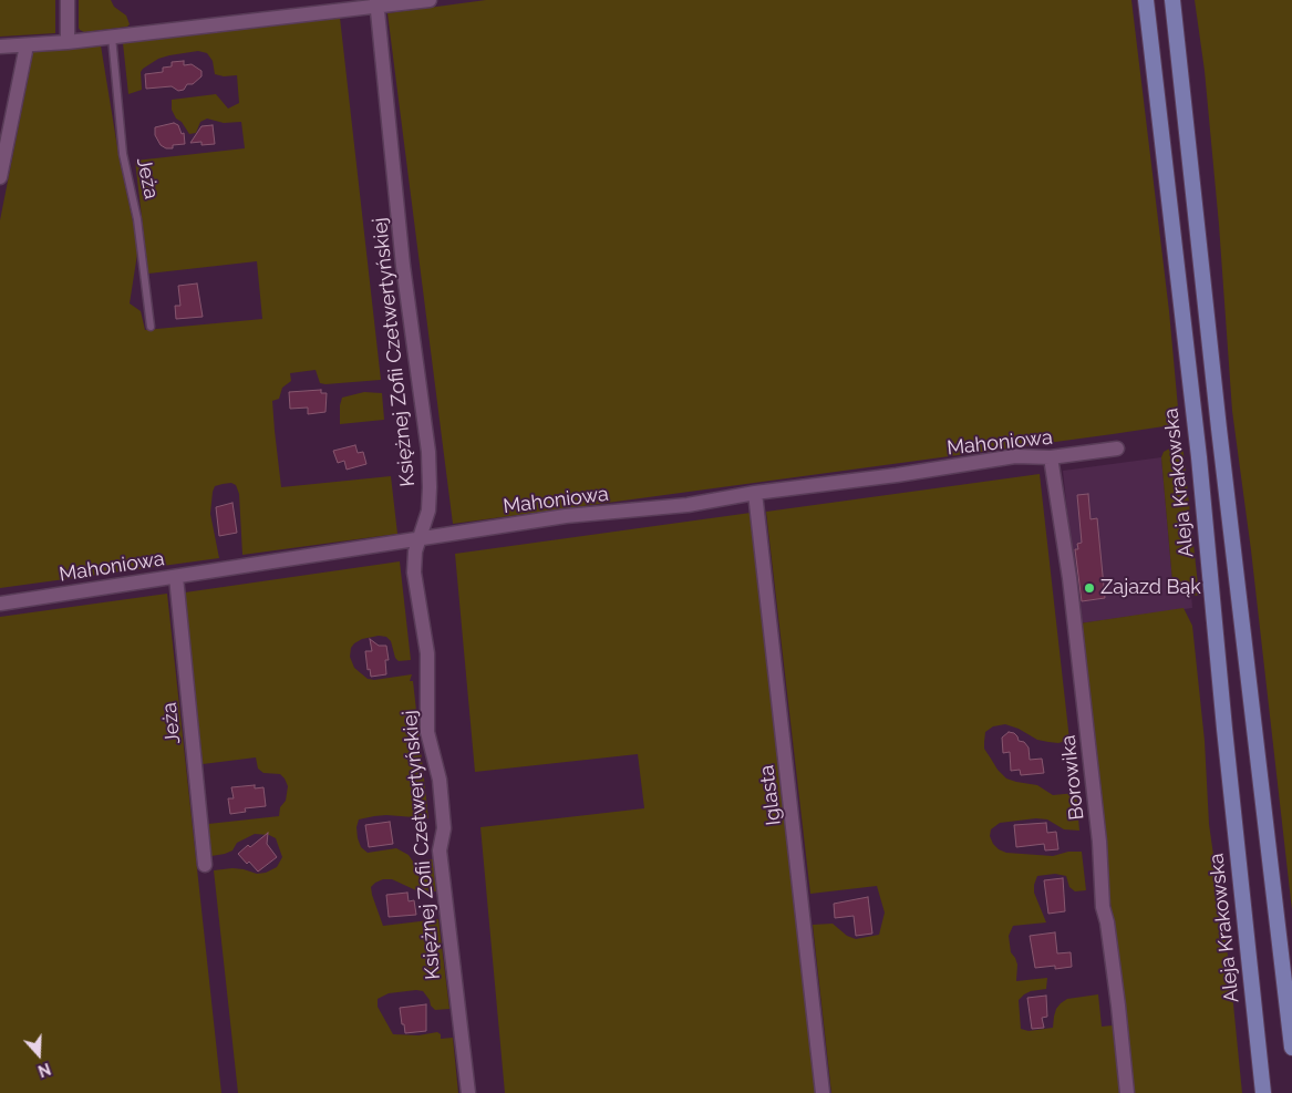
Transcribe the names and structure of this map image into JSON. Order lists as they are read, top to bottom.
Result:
{
  "streets": {
    "main road": ["Aleja Krakowska"],
    "street": [
      "Jeża",
      "Księżnej Zofii Czetwertyńskiej",
      "Mahoniowa",
      "Borowika",
      "Iglasta"
    ]
  },
  "crossings": [
    ["Jeża", "Mahoniowa"],
    ["Księżnej Zofii Czetwertyńskiej", "Mahoniowa"],
    ["Mahoniowa", "Borowika"],
    ["Mahoniowa", "Iglasta"]
  ],
  "places": ["Zajazd Bąk"],
  "north": "bottom"
}
